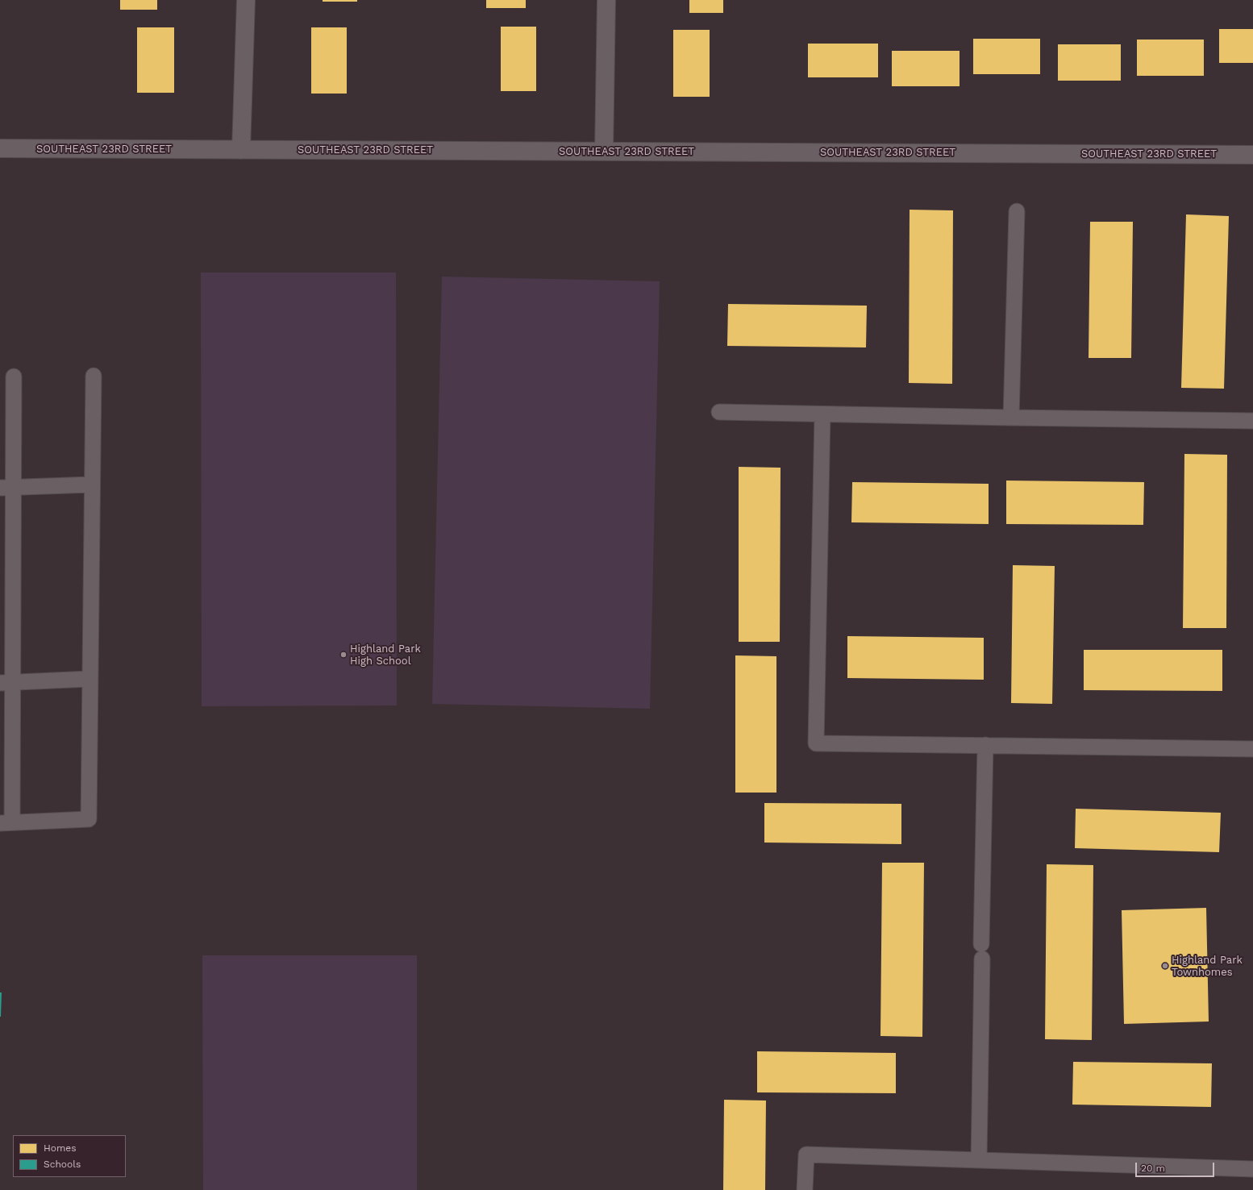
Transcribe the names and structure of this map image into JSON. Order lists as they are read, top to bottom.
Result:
{
  "streets": {
    "street": ["SOUTHEAST 23RD STREET"]
  },
  "places": ["Highland Park High School", "Highland Park Townhomes"],
  "legend": ["Homes", "Schools"],
  "scale_bar": "20 m"
}
